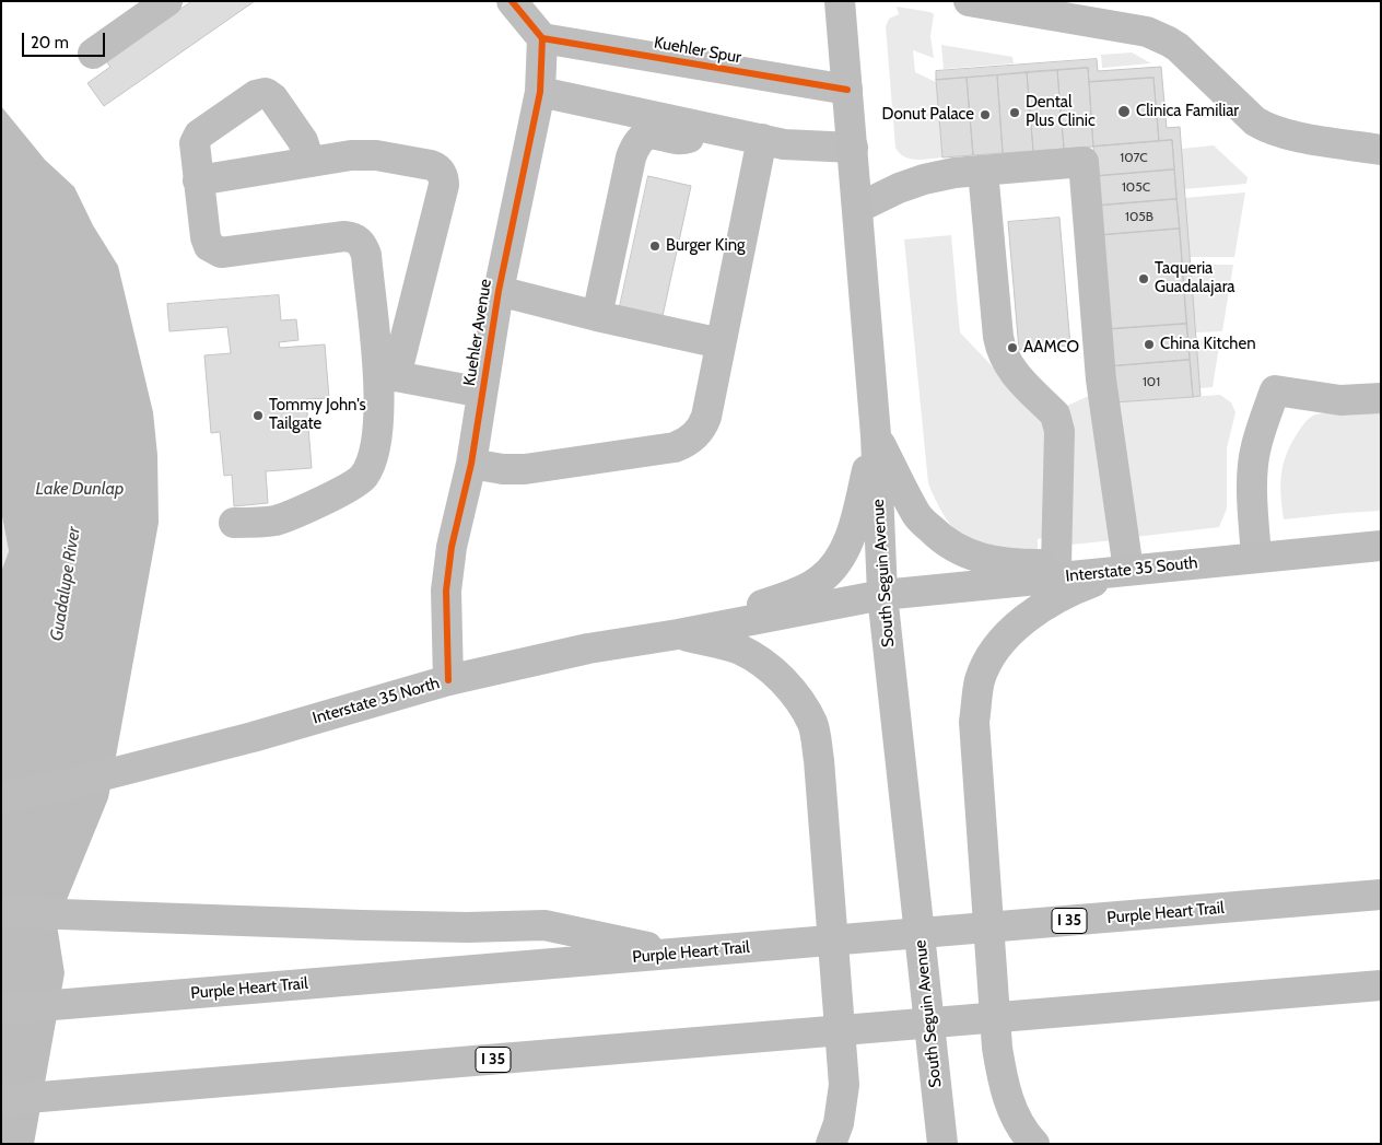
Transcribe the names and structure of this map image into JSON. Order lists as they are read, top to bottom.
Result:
{
  "streets": {
    "main road": [
      "Interstate 35 South",
      "South Seguin Avenue",
      "Interstate 35 North",
      "Purple Heart Trail",
      "I 35"
    ],
    "street": ["Kuehler Spur", "Kuehler Avenue"]
  },
  "crossings": [
    ["Kuehler Spur", "Kuehler Avenue"],
    ["Kuehler Spur", "South Seguin Avenue"],
    ["Kuehler Avenue", "Interstate 35 North"],
    ["Interstate 35 South", "South Seguin Avenue"],
    ["Interstate 35 South", "Interstate 35 North"],
    ["South Seguin Avenue", "Interstate 35 North"]
  ],
  "water": ["Lake Dunlap", "Guadalupe River"],
  "places": [
    "Clinica Familiar",
    "Dental Plus Clinic",
    "Donut Palace",
    "Burger King",
    "Taqueria Guadalajara",
    "China Kitchen",
    "AAMCO",
    "Tommy John's Tailgate"
  ],
  "house_numbers": [
    "107C",
    "105C",
    "105B",
    "101"
  ],
  "scale_bar": "20 m"
}
